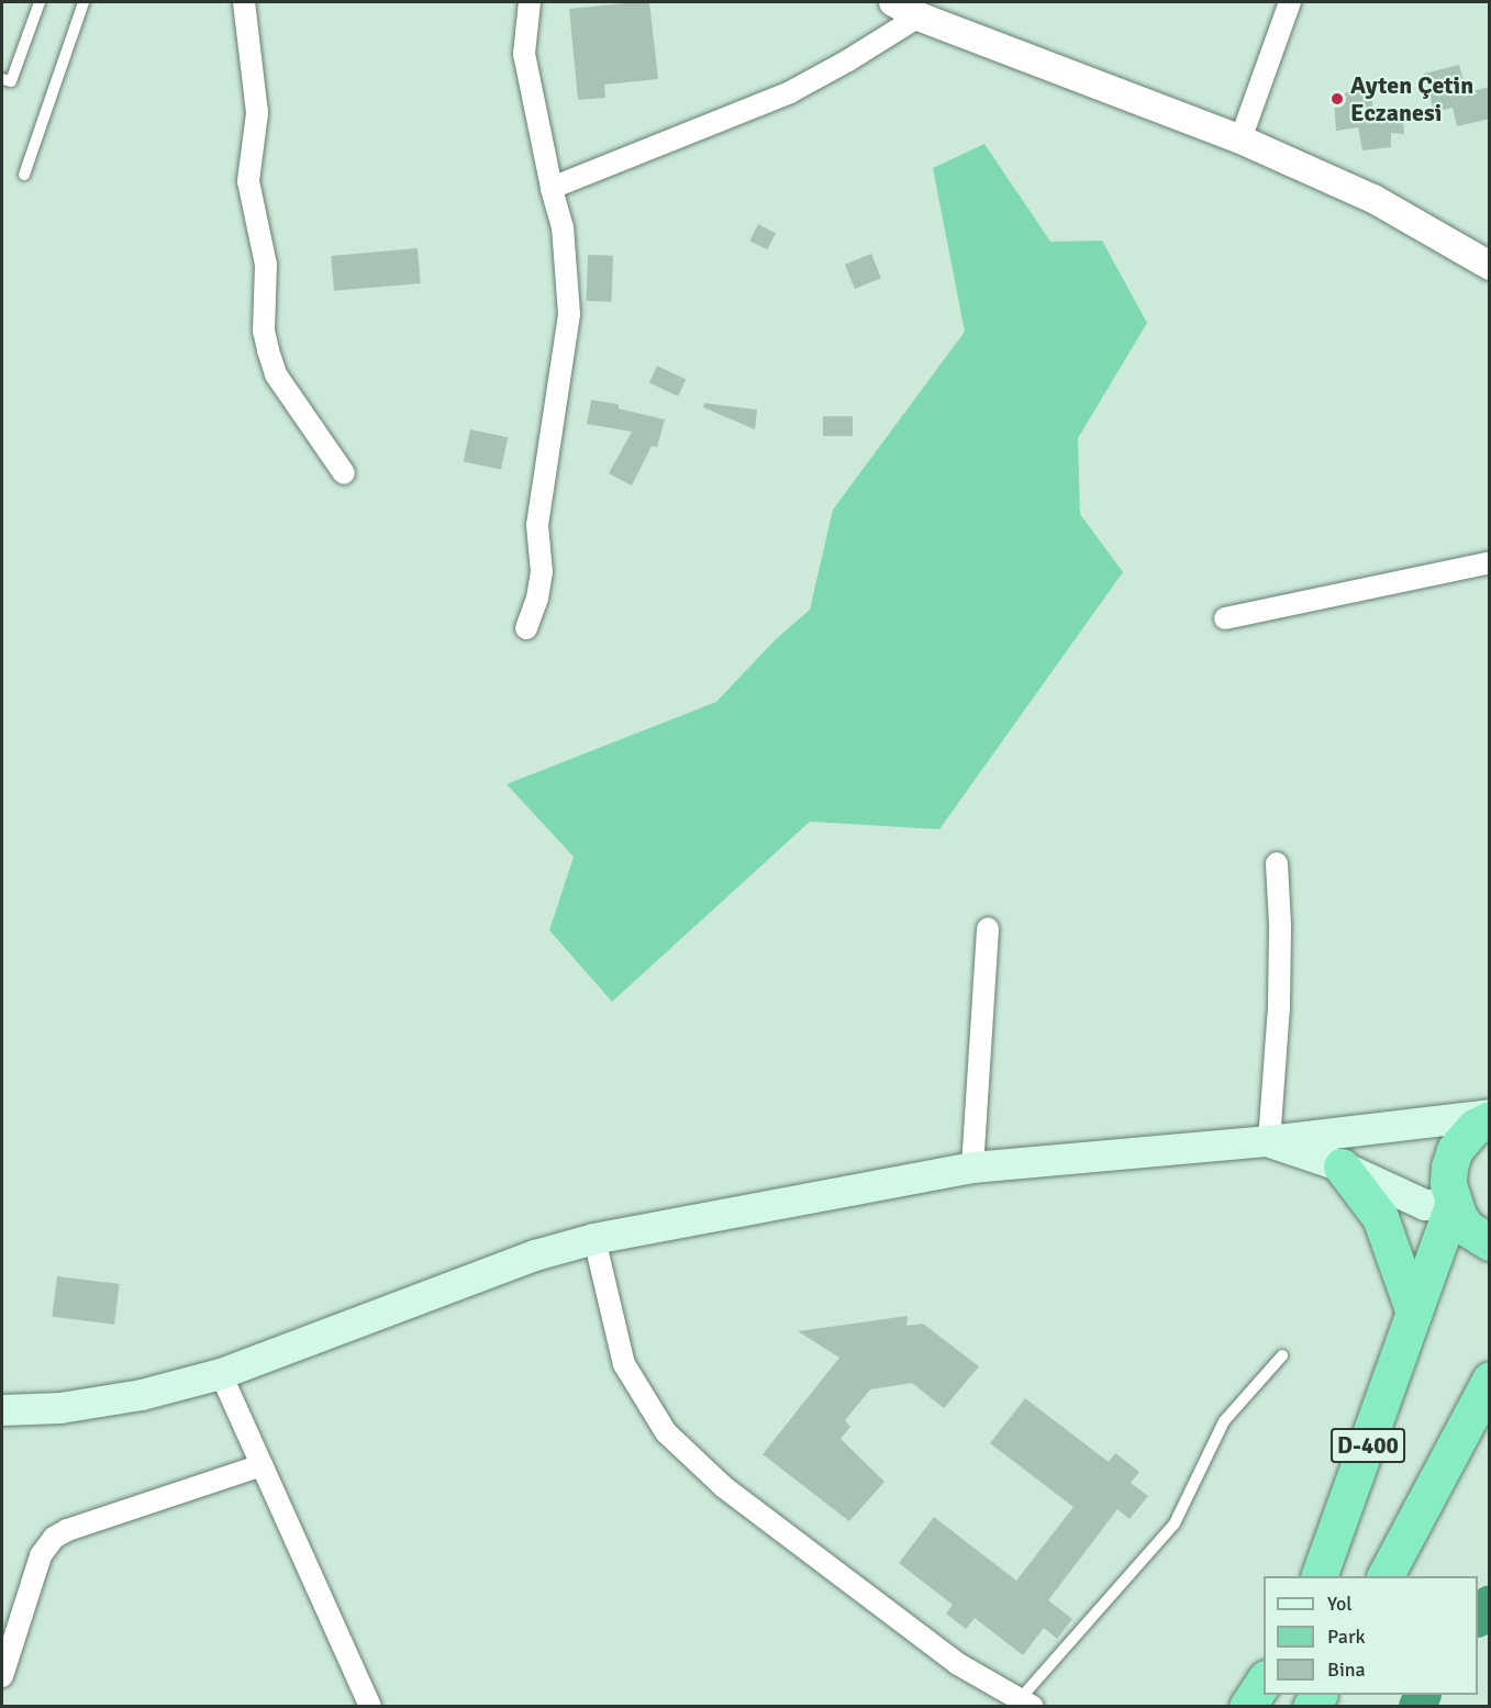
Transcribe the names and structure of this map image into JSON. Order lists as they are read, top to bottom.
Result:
{
  "streets": {
    "highway": ["D-400"]
  },
  "places": ["Ayten Çetin Eczanesi"],
  "legend": ["Yol", "Park", "Bina"]
}
